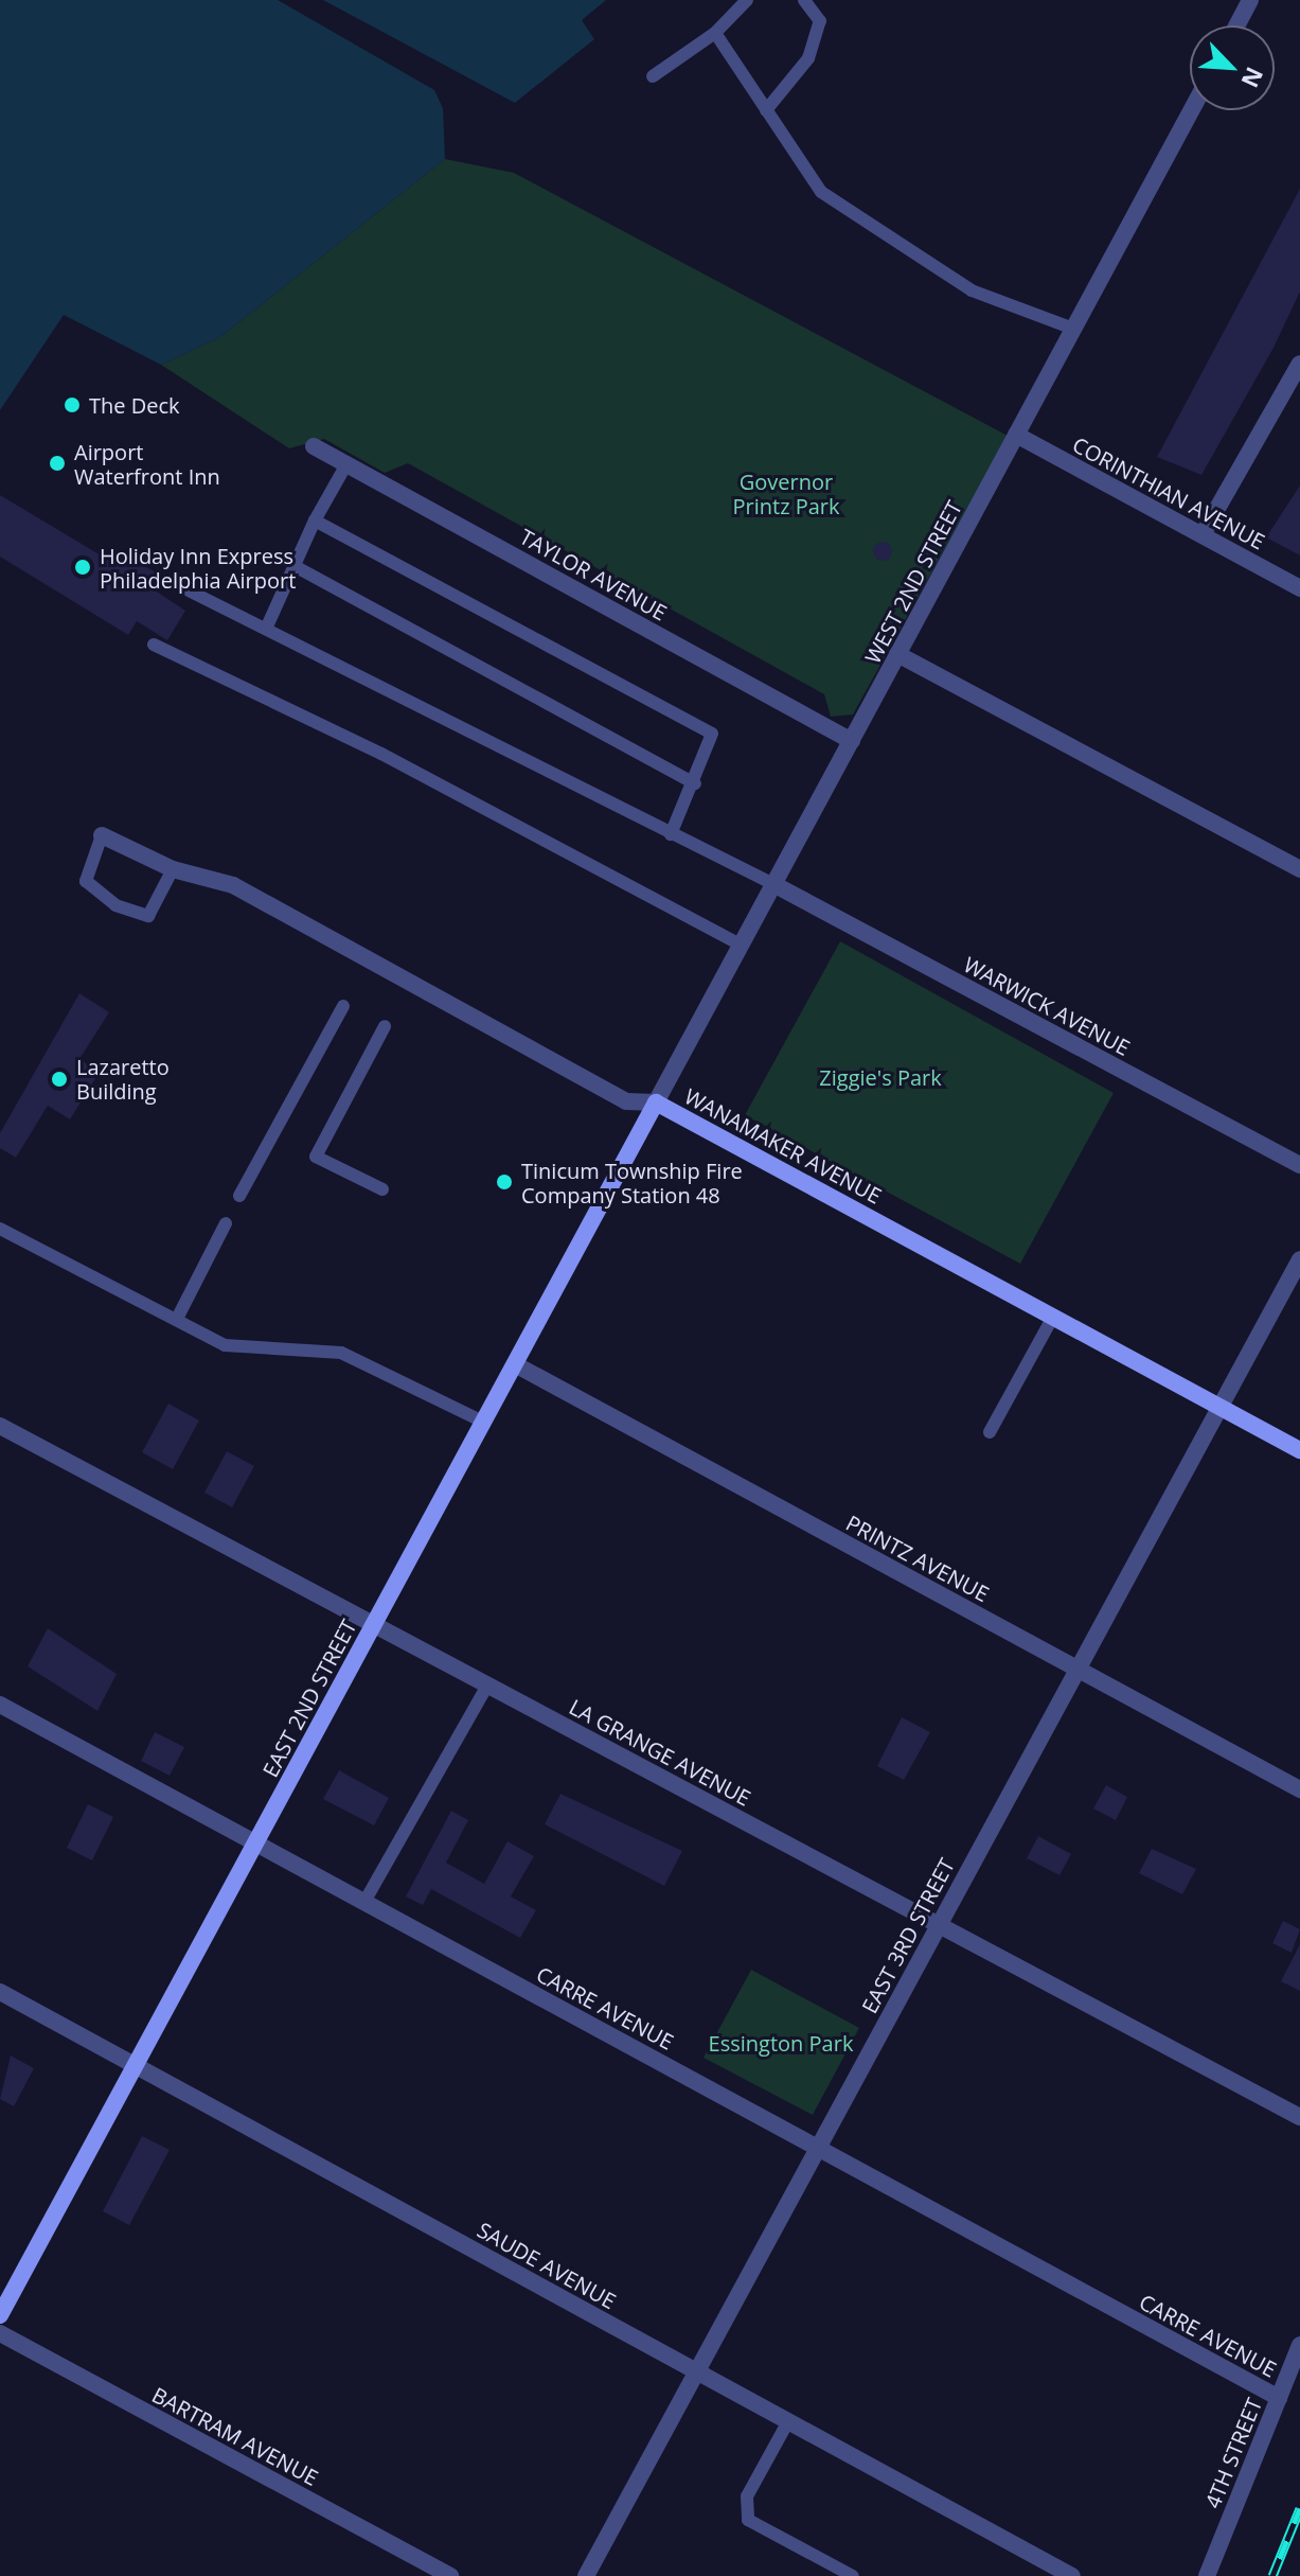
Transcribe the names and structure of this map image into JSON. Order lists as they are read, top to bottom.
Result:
{
  "streets": {
    "street": [
      "CORINTHIAN AVENUE",
      "TAYLOR AVENUE",
      "WEST 2ND STREET",
      "WARWICK AVENUE",
      "WANAMAKER AVENUE",
      "PRINTZ AVENUE",
      "EAST 2ND STREET",
      "LA GRANGE AVENUE",
      "EAST 3RD STREET",
      "CARRE AVENUE",
      "SAUDE AVENUE",
      "BARTRAM AVENUE",
      "4TH STREET"
    ]
  },
  "crossings": [
    ["CORINTHIAN AVENUE", "WEST 2ND STREET"],
    ["TAYLOR AVENUE", "WEST 2ND STREET"],
    ["WEST 2ND STREET", "WARWICK AVENUE"],
    ["WEST 2ND STREET", "WANAMAKER AVENUE"],
    ["WEST 2ND STREET", "EAST 2ND STREET"],
    ["WANAMAKER AVENUE", "EAST 2ND STREET"],
    ["WANAMAKER AVENUE", "EAST 3RD STREET"],
    ["PRINTZ AVENUE", "EAST 2ND STREET"],
    ["PRINTZ AVENUE", "EAST 3RD STREET"],
    ["EAST 2ND STREET", "LA GRANGE AVENUE"],
    ["EAST 2ND STREET", "CARRE AVENUE"],
    ["EAST 2ND STREET", "SAUDE AVENUE"],
    ["LA GRANGE AVENUE", "EAST 3RD STREET"],
    ["EAST 3RD STREET", "CARRE AVENUE"],
    ["EAST 3RD STREET", "SAUDE AVENUE"],
    ["CARRE AVENUE", "4TH STREET"]
  ],
  "parks": ["Governor Printz Park", "Ziggie's Park", "Essington Park"],
  "places": [
    "The Deck",
    "Airport Waterfront Inn",
    "Holiday Inn Express Philadelphia Airport",
    "Lazaretto Building",
    "Tinicum Township Fire Company Station 48"
  ],
  "north": "bottom right"
}
